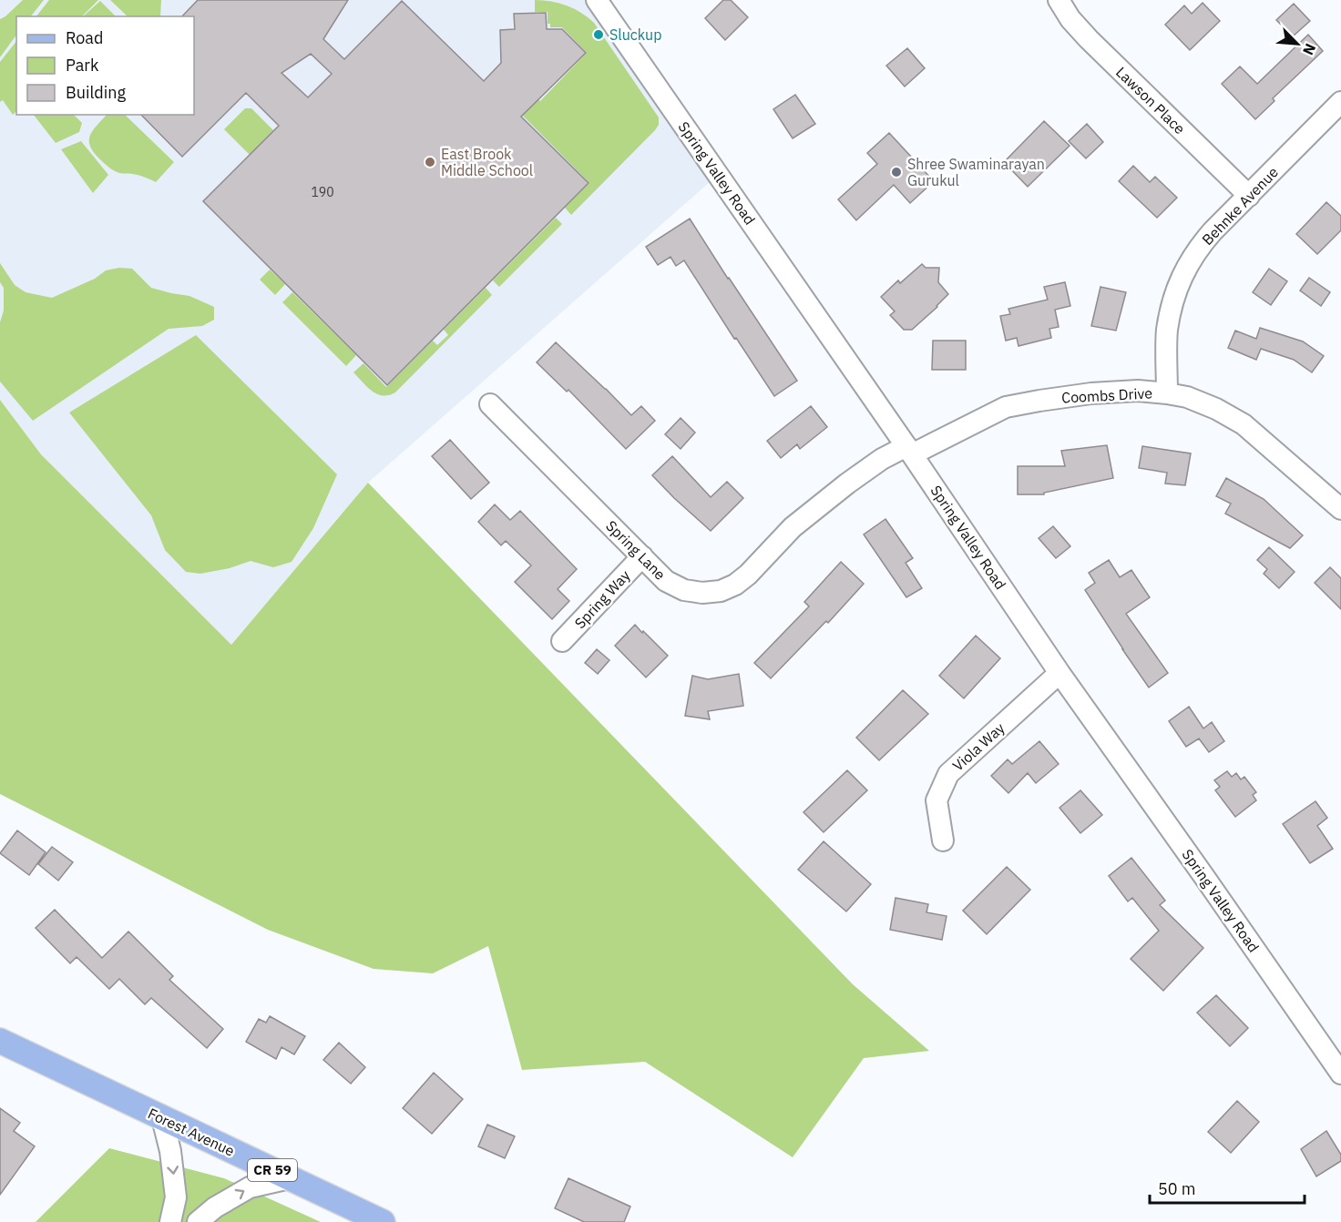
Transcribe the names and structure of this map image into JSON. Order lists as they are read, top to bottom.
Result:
{
  "streets": {
    "main road": ["Forest Avenue", "CR 59"],
    "street": [
      "Lawson Place",
      "Spring Valley Road",
      "Behnke Avenue",
      "Coombs Drive",
      "Spring Lane",
      "Spring Way",
      "Viola Way"
    ]
  },
  "crossings": [
    ["Lawson Place", "Behnke Avenue"],
    ["Spring Valley Road", "Coombs Drive"],
    ["Spring Valley Road", "Spring Lane"],
    ["Spring Valley Road", "Viola Way"],
    ["Behnke Avenue", "Coombs Drive"],
    ["Coombs Drive", "Spring Lane"],
    ["Spring Lane", "Spring Way"]
  ],
  "places": ["Sluckup", "East Brook Middle School", "Shree Swaminarayan Gurukul"],
  "house_numbers": ["190"],
  "legend": ["Road", "Park", "Building"],
  "scale_bar": "50 m",
  "north": "bottom right"
}
